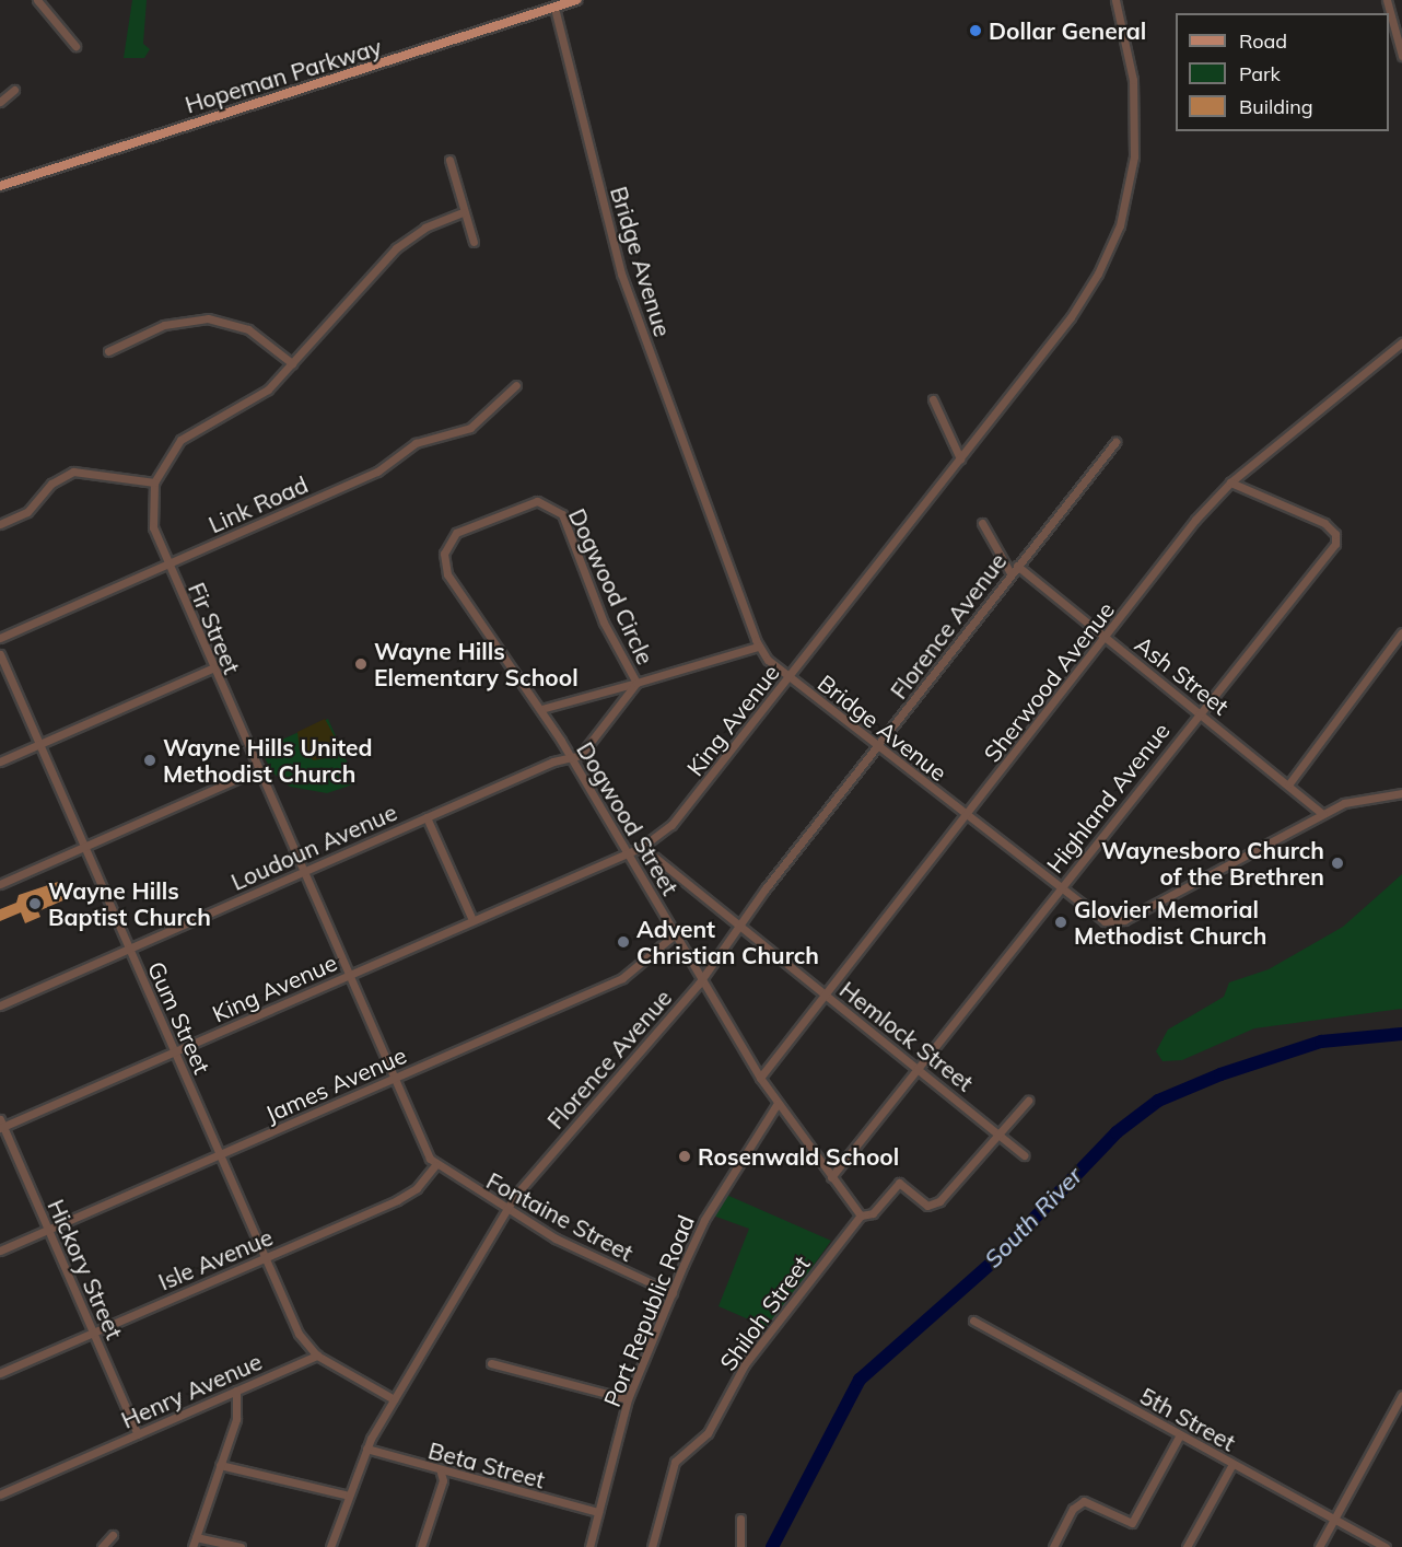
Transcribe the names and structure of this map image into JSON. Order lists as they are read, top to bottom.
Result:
{
  "streets": {
    "main road": ["Hopeman Parkway"],
    "street": [
      "Bridge Avenue",
      "Link Road",
      "Dogwood Circle",
      "Florence Avenue",
      "Fir Street",
      "Ash Street",
      "Sherwood Avenue",
      "King Avenue",
      "Highland Avenue",
      "Dogwood Street",
      "Loudoun Avenue",
      "Gum Street",
      "Hemlock Street",
      "James Avenue",
      "Fontaine Street",
      "Isle Avenue",
      "Hickory Street",
      "Port Republic Road",
      "Shiloh Street",
      "Henry Avenue",
      "5th Street",
      "Beta Street"
    ]
  },
  "crossings": [
    ["Hopeman Parkway", "Bridge Avenue"],
    ["Bridge Avenue", "Florence Avenue"],
    ["Bridge Avenue", "Ash Street"],
    ["Bridge Avenue", "Sherwood Avenue"],
    ["Bridge Avenue", "King Avenue"],
    ["Bridge Avenue", "Highland Avenue"],
    ["Link Road", "Fir Street"],
    ["Dogwood Circle", "Dogwood Street"],
    ["Dogwood Circle", "Loudoun Avenue"],
    ["Florence Avenue", "Ash Street"],
    ["Florence Avenue", "Dogwood Street"],
    ["Florence Avenue", "Hemlock Street"],
    ["Florence Avenue", "Fontaine Street"],
    ["Florence Avenue", "Beta Street"],
    ["Fir Street", "King Avenue"],
    ["Fir Street", "Loudoun Avenue"],
    ["Fir Street", "James Avenue"],
    ["Fir Street", "Fontaine Street"],
    ["Fir Street", "Isle Avenue"],
    ["Ash Street", "Sherwood Avenue"],
    ["Ash Street", "Highland Avenue"],
    ["Sherwood Avenue", "Highland Avenue"],
    ["Sherwood Avenue", "Dogwood Street"],
    ["Sherwood Avenue", "Hemlock Street"],
    ["King Avenue", "Dogwood Street"],
    ["King Avenue", "Gum Street"],
    ["King Avenue", "Hemlock Street"],
    ["King Avenue", "Hickory Street"],
    ["Highland Avenue", "Dogwood Street"],
    ["Highland Avenue", "Hemlock Street"],
    ["Dogwood Street", "Loudoun Avenue"],
    ["Dogwood Street", "James Avenue"],
    ["Dogwood Street", "Port Republic Road"],
    ["Loudoun Avenue", "Gum Street"],
    ["Gum Street", "James Avenue"],
    ["Gum Street", "Isle Avenue"],
    ["Gum Street", "Henry Avenue"],
    ["Hemlock Street", "Shiloh Street"],
    ["James Avenue", "Hickory Street"],
    ["Fontaine Street", "Isle Avenue"],
    ["Fontaine Street", "Port Republic Road"],
    ["Isle Avenue", "Hickory Street"],
    ["Hickory Street", "Henry Avenue"],
    ["Port Republic Road", "Beta Street"]
  ],
  "water": ["South River"],
  "places": [
    "Dollar General",
    "Wayne Hills Elementary School",
    "Wayne Hills United Methodist Church",
    "Waynesboro Church of the Brethren",
    "Wayne Hills Baptist Church",
    "Glovier Memorial Methodist Church",
    "Advent Christian Church",
    "Rosenwald School"
  ],
  "legend": ["Road", "Park", "Building"]
}
